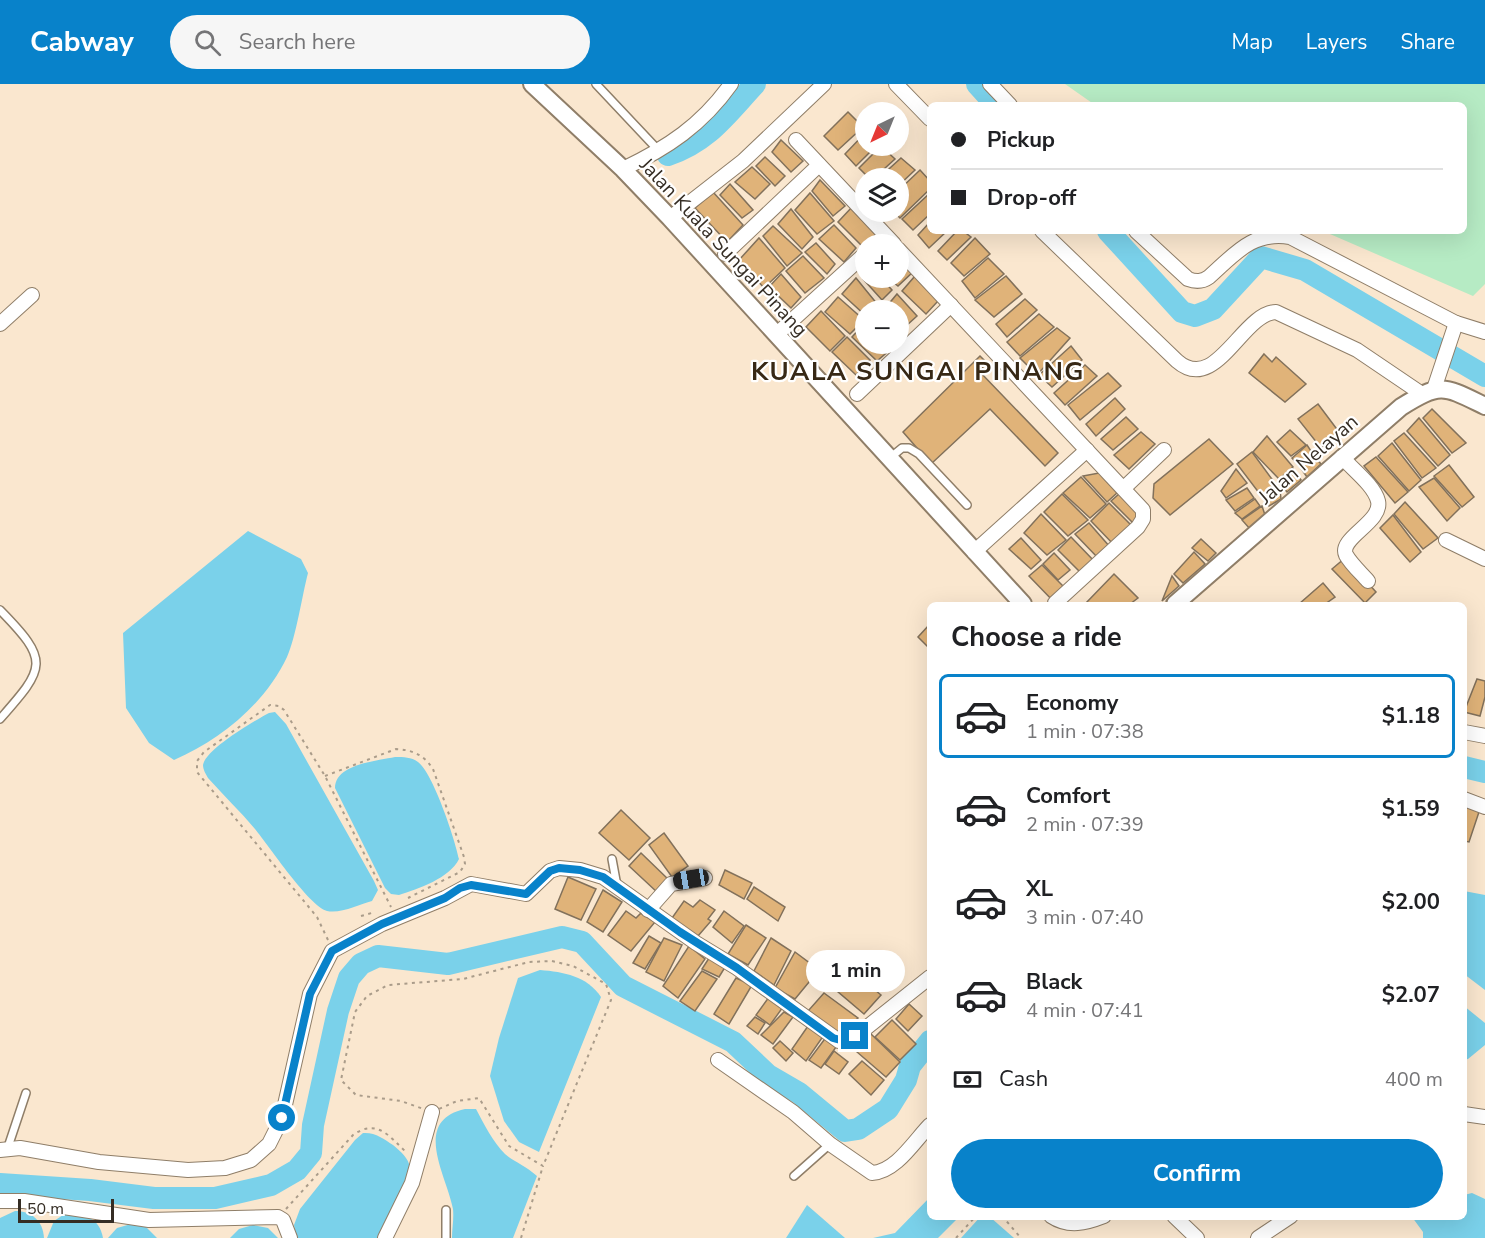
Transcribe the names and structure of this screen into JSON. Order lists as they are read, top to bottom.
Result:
{
  "streets": {
    "street": ["Jalan Kuala Sungai Pinang", "Jalan Nelayan"]
  },
  "districts": ["KUALA SUNGAI PINANG"],
  "scale_bar": "50 m",
  "north": "bottom left",
  "page": {
    "header": "Cabway",
    "search": "Search here",
    "nav": ["Map", "Layers", "Share"],
    "map_buttons": ["+", "−"],
    "banner": ["Pickup", "Drop-off"],
    "heading": "Choose a ride",
    "list": [
      {
        "name": "Economy",
        "note": "1 min · 07:38",
        "value": "$1.18"
      },
      {
        "name": "Comfort",
        "note": "2 min · 07:39",
        "value": "$1.59"
      },
      {
        "name": "XL",
        "note": "3 min · 07:40",
        "value": "$2.00"
      },
      {
        "name": "Black",
        "note": "4 min · 07:41",
        "value": "$2.07"
      }
    ],
    "bubble": "1 min",
    "pay": ["Cash", "400 m"],
    "buttons": "Confirm",
    "scale": "50 m"
  }
}
